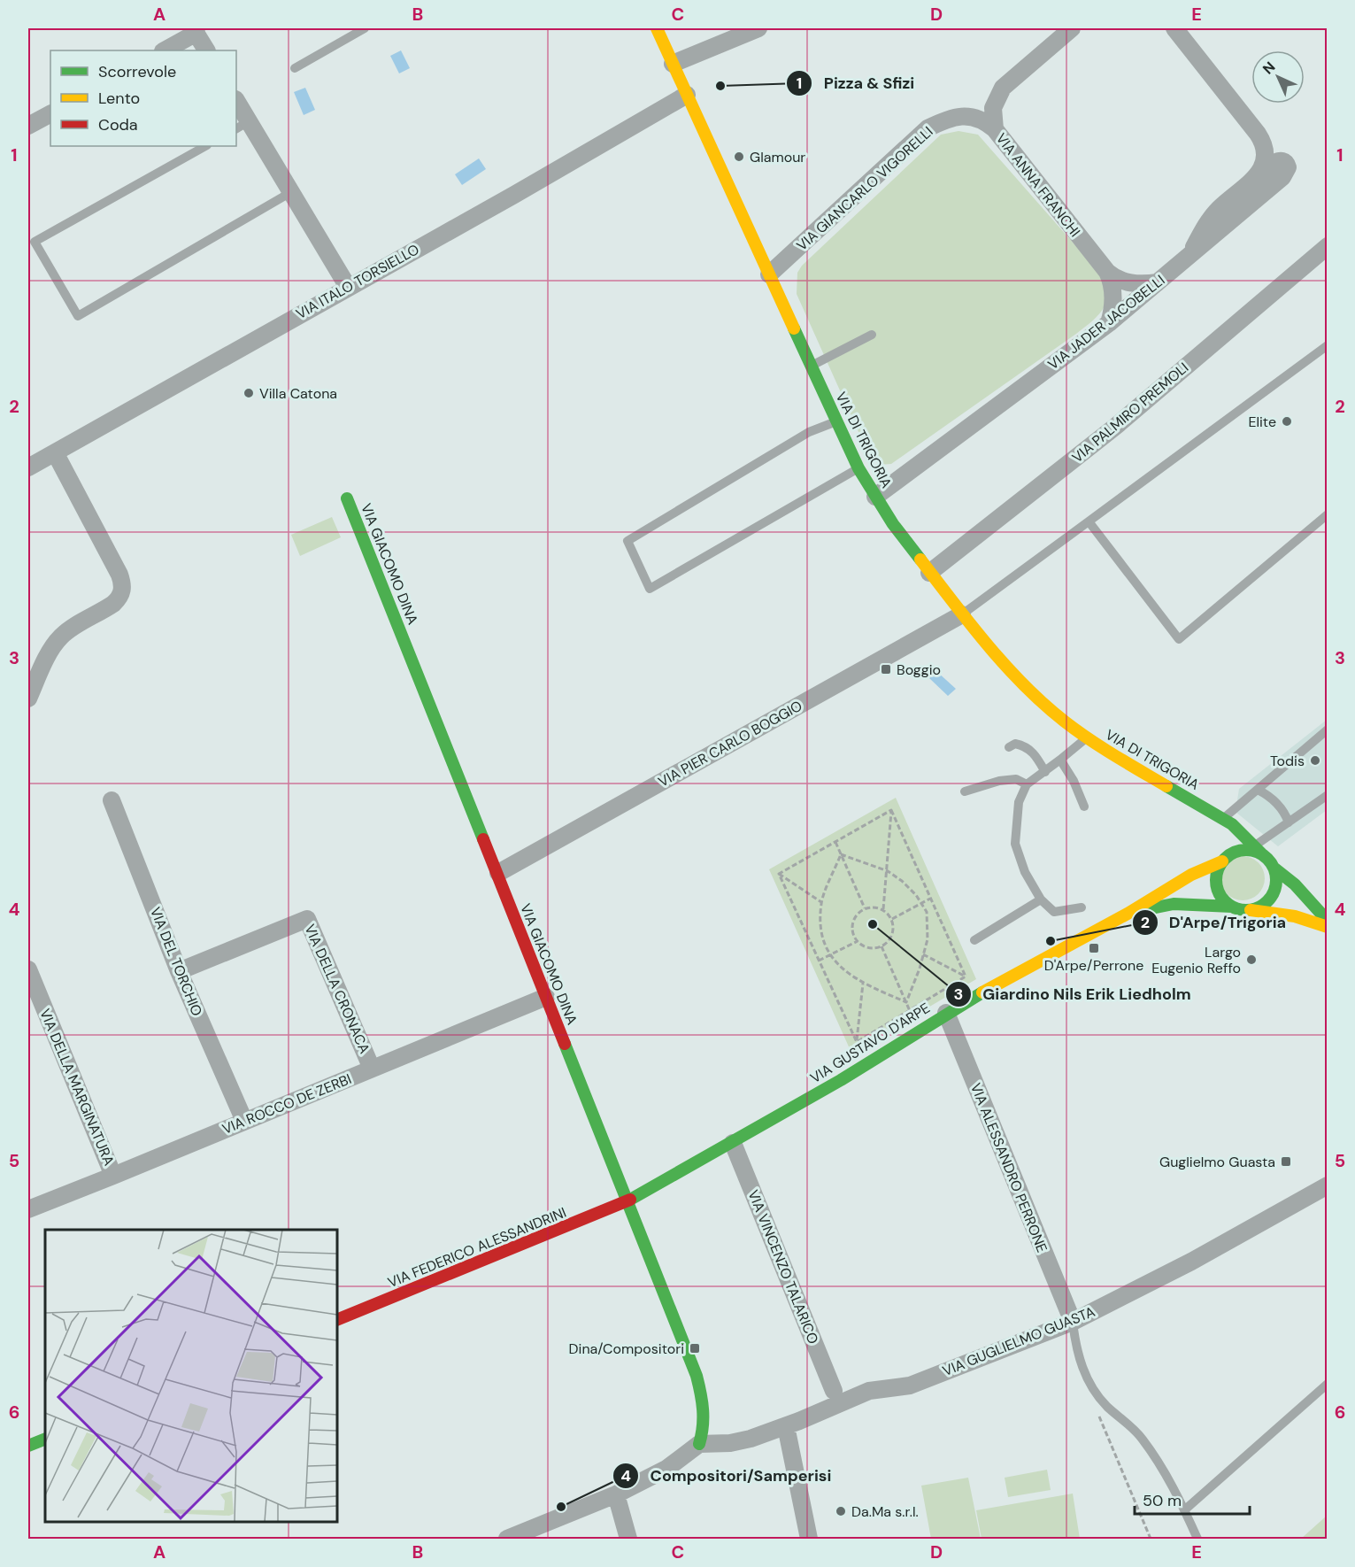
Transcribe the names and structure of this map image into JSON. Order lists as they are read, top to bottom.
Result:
{
  "streets": {
    "street": [
      "VIA ANNA FRANCHI",
      "VIA GIANCARLO VIGORELLI",
      "VIA ITALO TORSIELLO",
      "VIA JADER JACOBELLI",
      "VIA PALMIRO PREMOLI",
      "VIA DI TRIGORIA",
      "VIA GIACOMO DINA",
      "VIA PIER CARLO BOGGIO",
      "VIA DEL TORCHIO",
      "VIA DELLA CRONACA",
      "VIA GUSTAVO D'ARPE",
      "VIA DELLA MARGINATURA",
      "VIA ROCCO DE ZERBI",
      "VIA ALESSANDRO PERRONE",
      "VIA FEDERICO ALESSANDRINI",
      "VIA VINCENZO TALARICO",
      "VIA GUGLIELMO GUASTA"
    ]
  },
  "crossings": [
    ["VIA ANNA FRANCHI", "VIA GIANCARLO VIGORELLI"],
    ["VIA ANNA FRANCHI", "VIA JADER JACOBELLI"],
    ["VIA GIANCARLO VIGORELLI", "VIA DI TRIGORIA"],
    ["VIA ITALO TORSIELLO", "VIA DI TRIGORIA"],
    ["VIA JADER JACOBELLI", "VIA DI TRIGORIA"],
    ["VIA PALMIRO PREMOLI", "VIA DI TRIGORIA"],
    ["VIA DI TRIGORIA", "VIA PIER CARLO BOGGIO"],
    ["VIA DI TRIGORIA", "VIA GUSTAVO D'ARPE"],
    ["VIA GIACOMO DINA", "VIA PIER CARLO BOGGIO"],
    ["VIA GIACOMO DINA", "VIA GUSTAVO D'ARPE"],
    ["VIA GIACOMO DINA", "VIA ROCCO DE ZERBI"],
    ["VIA GIACOMO DINA", "VIA FEDERICO ALESSANDRINI"],
    ["VIA GIACOMO DINA", "VIA GUGLIELMO GUASTA"],
    ["VIA DEL TORCHIO", "VIA DELLA CRONACA"],
    ["VIA DEL TORCHIO", "VIA ROCCO DE ZERBI"],
    ["VIA DELLA CRONACA", "VIA ROCCO DE ZERBI"],
    ["VIA GUSTAVO D'ARPE", "VIA ALESSANDRO PERRONE"],
    ["VIA GUSTAVO D'ARPE", "VIA FEDERICO ALESSANDRINI"],
    ["VIA GUSTAVO D'ARPE", "VIA VINCENZO TALARICO"],
    ["VIA DELLA MARGINATURA", "VIA ROCCO DE ZERBI"],
    ["VIA ALESSANDRO PERRONE", "VIA GUGLIELMO GUASTA"]
  ],
  "places": {
    "other": [
      "Pizza & Sfizi",
      "Glamour",
      "Villa Catona",
      "Elite",
      "Todis",
      "Giardino Nils Erik Liedholm",
      "D'Arpe/Trigoria",
      "Largo Eugenio Reffo",
      "Compositori/Samperisi",
      "Da.Ma s.r.l."
    ],
    "transit": [
      "Boggio",
      "D'Arpe/Perrone",
      "Guglielmo Guasta",
      "Dina/Compositori"
    ]
  },
  "legend": ["Scorrevole", "Lento", "Coda"],
  "scale_bar": "50 m",
  "north": "top left",
  "grid": {
    "columns": [
      "A",
      "B",
      "C",
      "D",
      "E"
    ],
    "rows": [
      "1",
      "2",
      "3",
      "4",
      "5",
      "6"
    ]
  }
}
